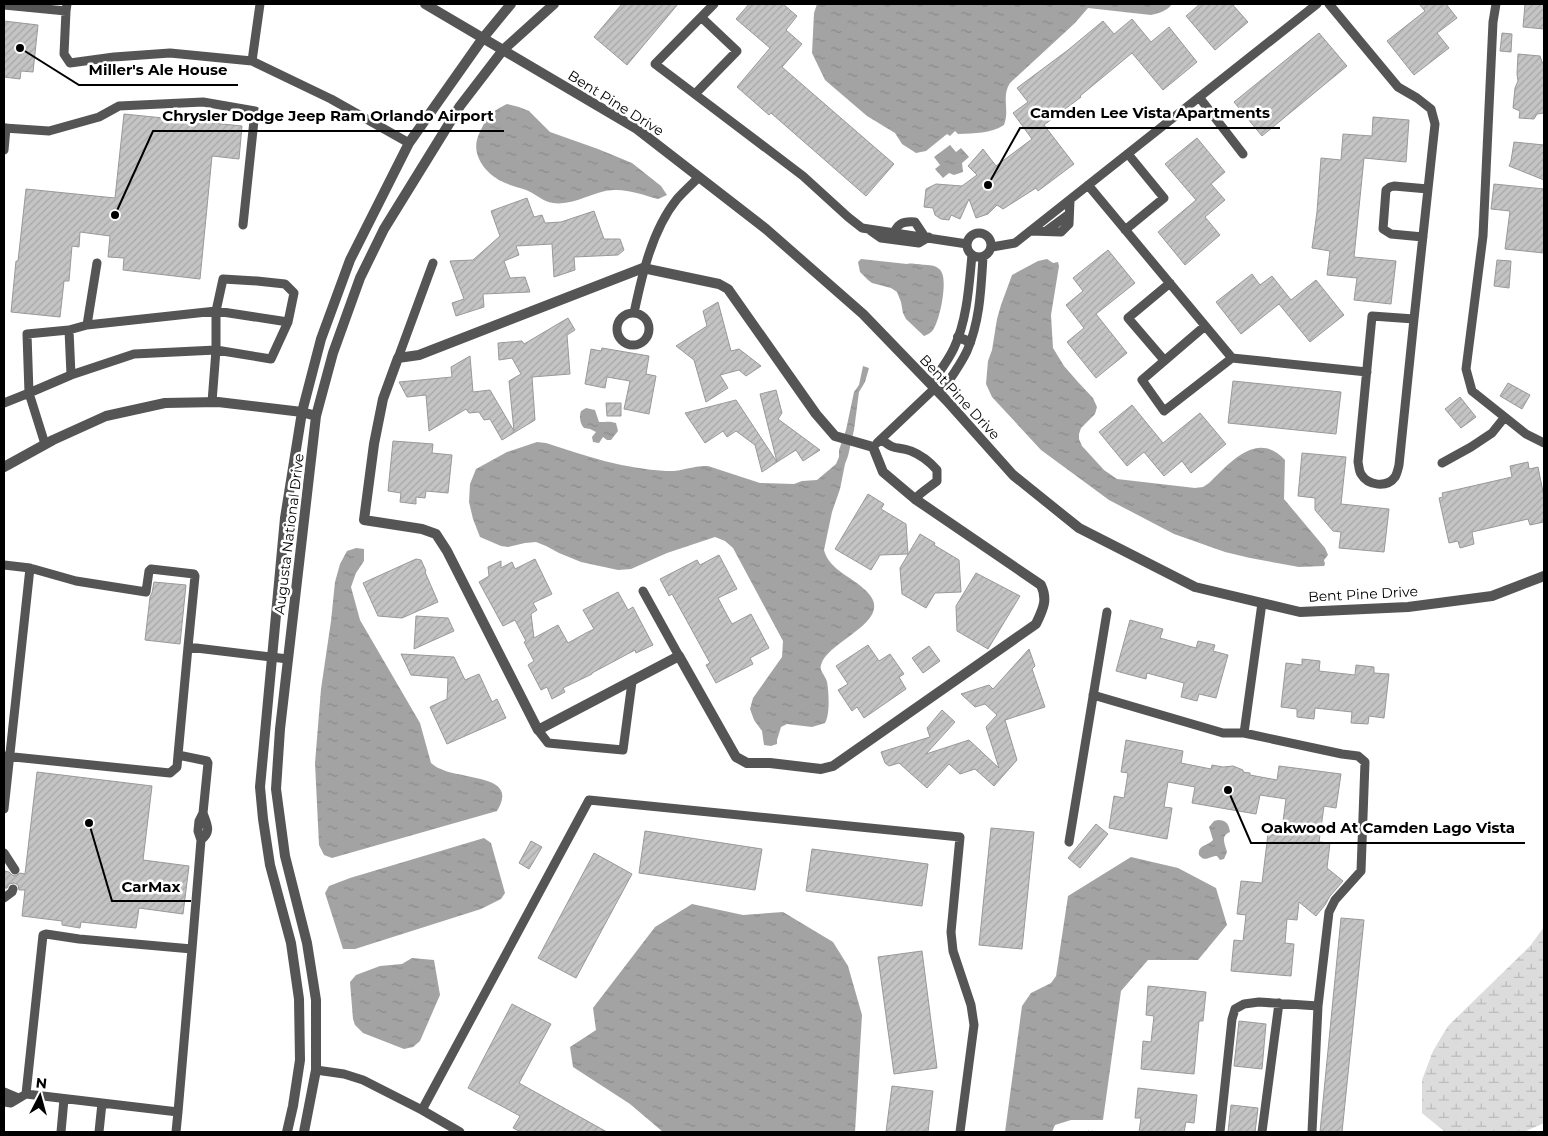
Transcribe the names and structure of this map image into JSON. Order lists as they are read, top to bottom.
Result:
{
  "streets": {
    "street": ["Bent Pine Drive", "Augusta National Drive"]
  },
  "crossings": [
    ["Bent Pine Drive", "Augusta National Drive"]
  ],
  "places": [
    "Miller's Ale House",
    "Camden Lee Vista Apartments",
    "Chrysler Dodge Jeep Ram Orlando Airport",
    "Oakwood At Camden Lago Vista",
    "CarMax"
  ],
  "north": "top"
}
